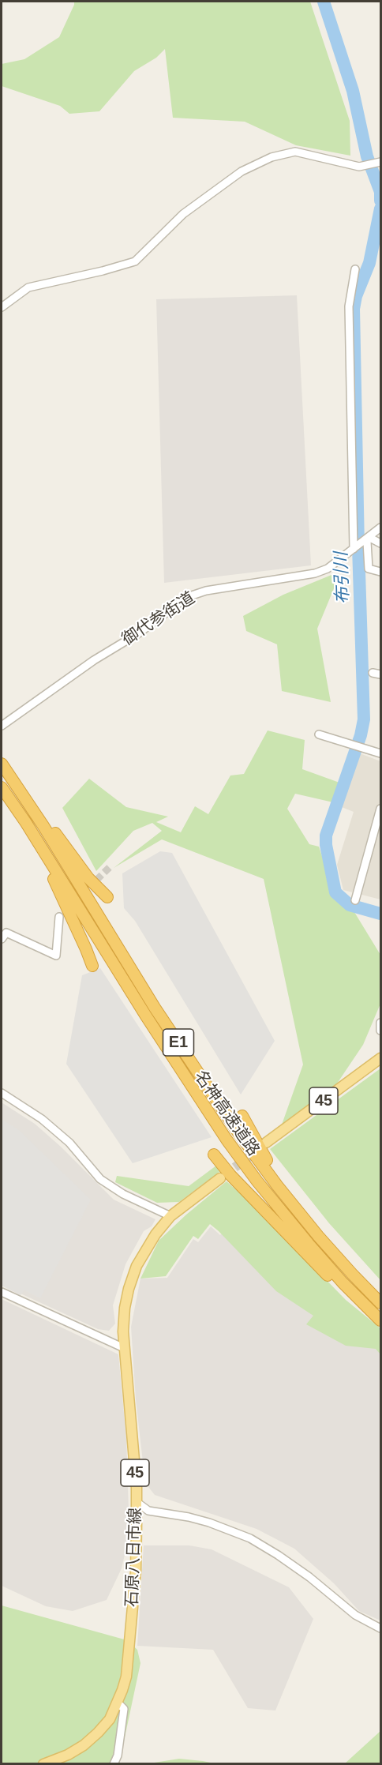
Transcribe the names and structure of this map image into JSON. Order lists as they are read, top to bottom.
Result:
{
  "streets": {
    "highway": ["E1", "名神高速道路"],
    "main road": ["45", "石原八日市線"],
    "street": ["御代参街道"]
  },
  "water": ["布引川"]
}
